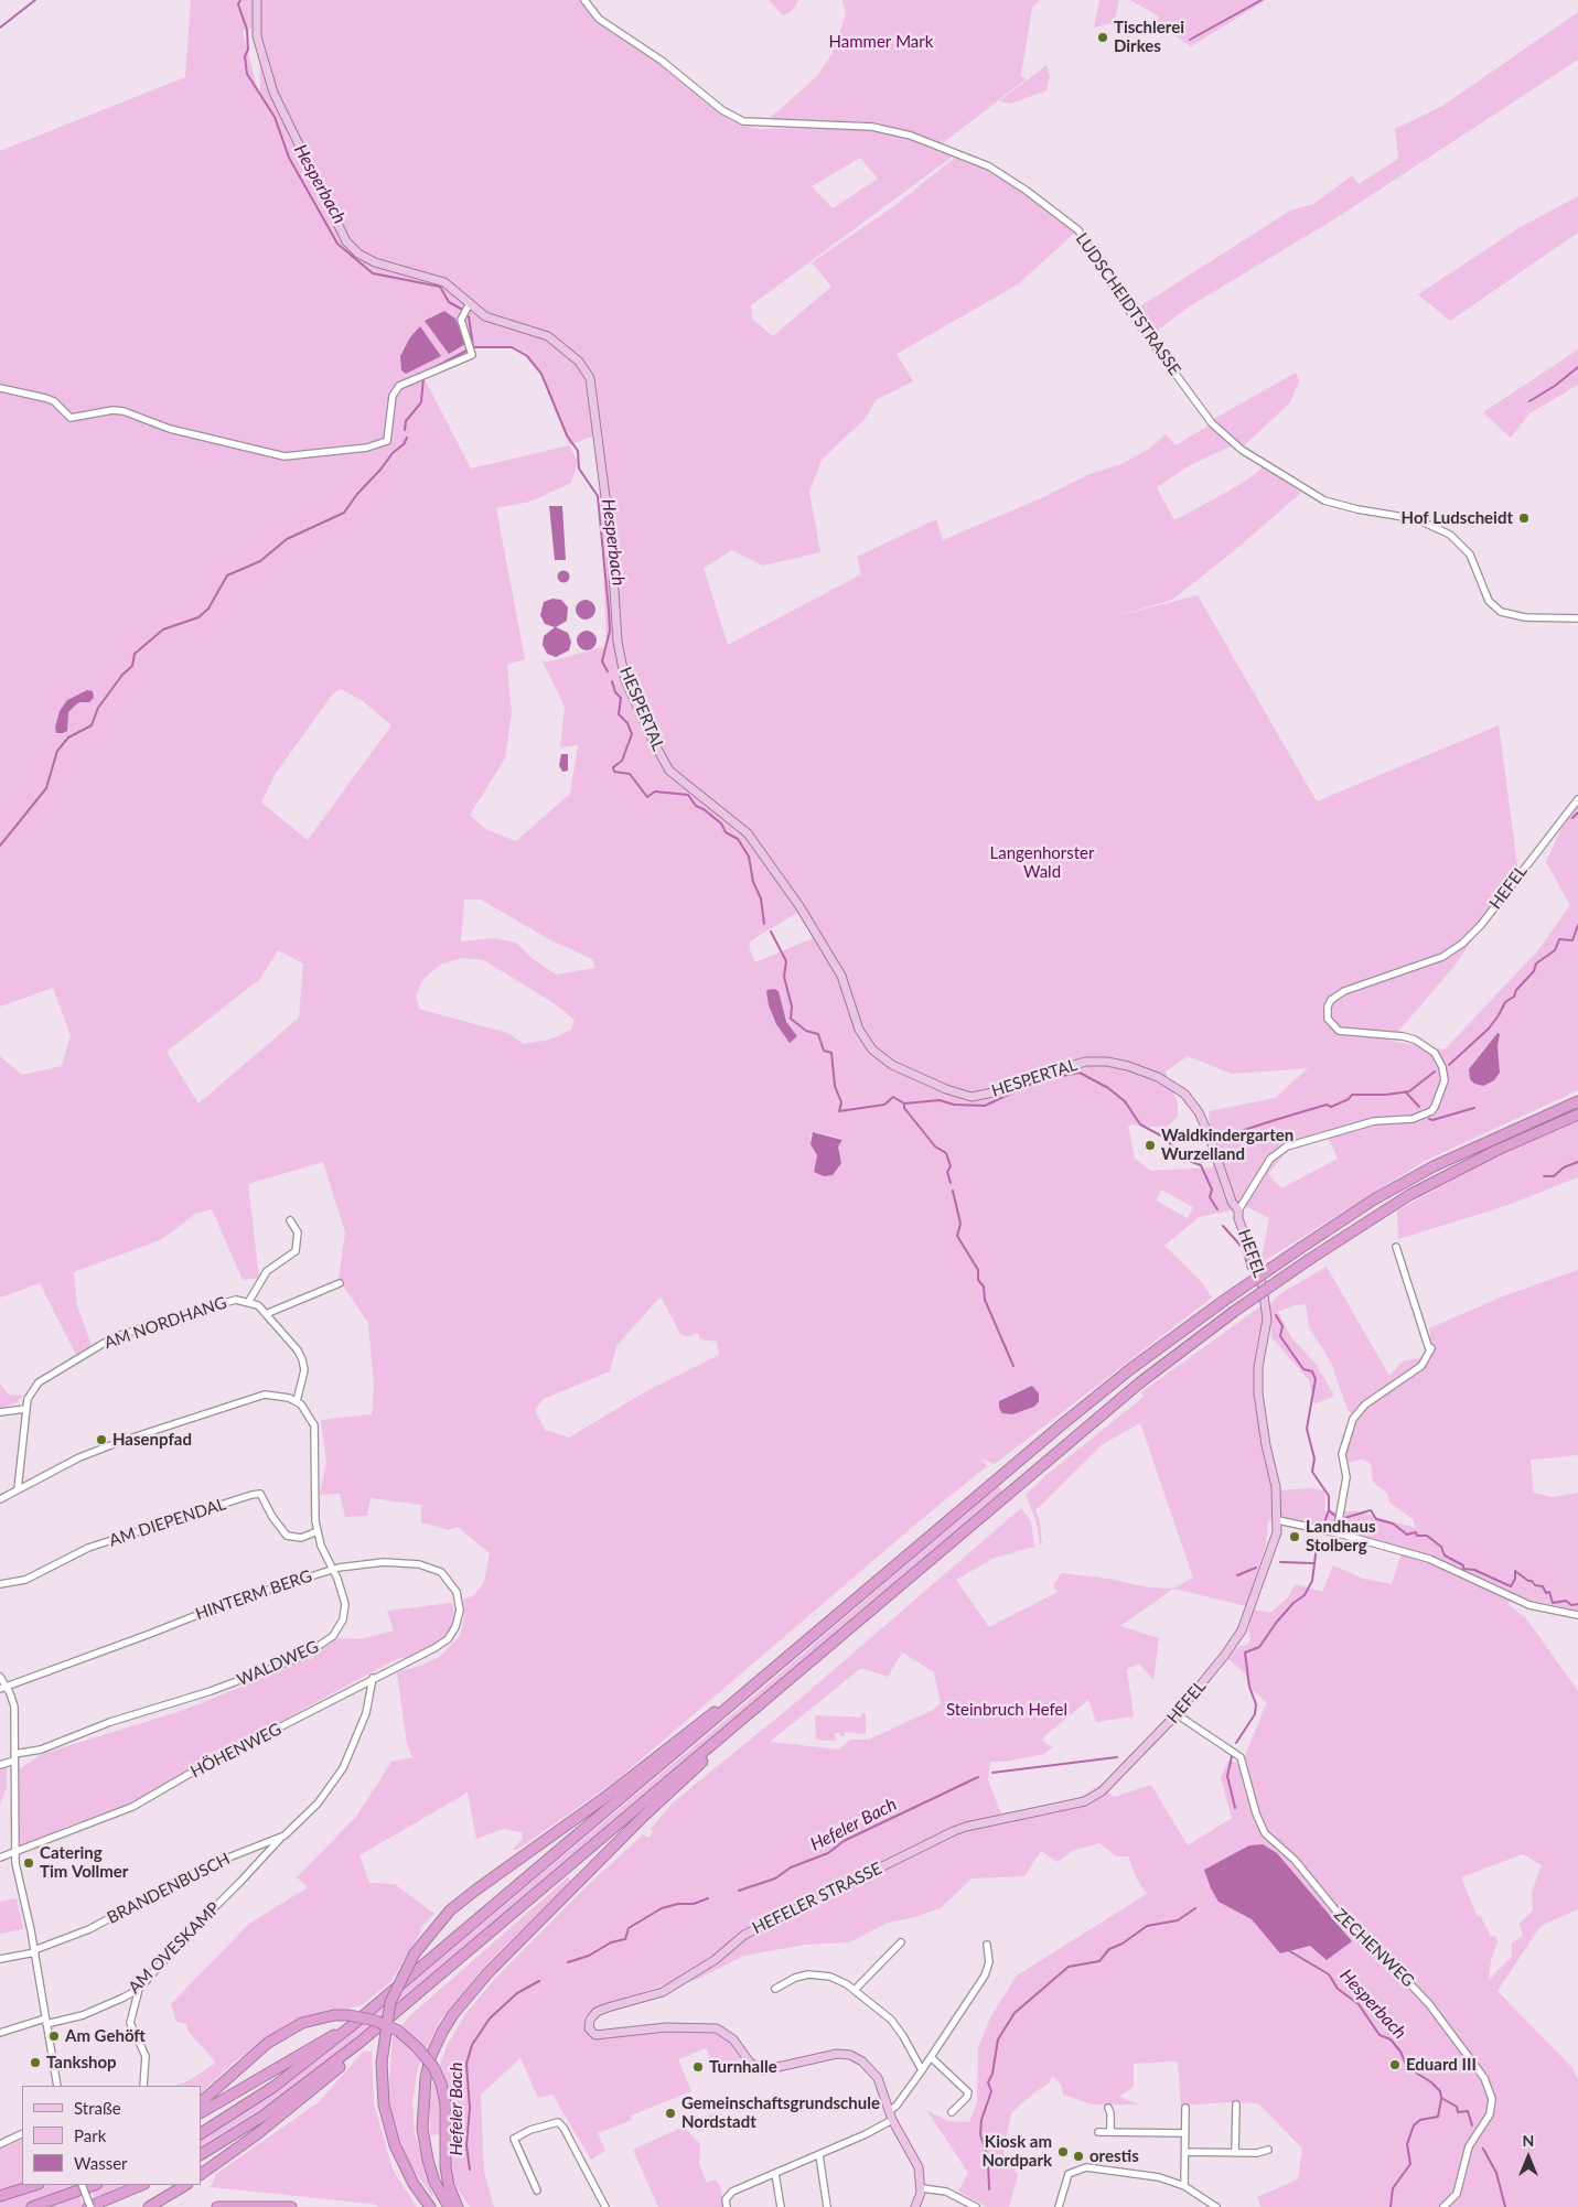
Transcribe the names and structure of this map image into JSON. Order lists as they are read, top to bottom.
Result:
{
  "streets": {
    "main road": ["HESPERTAL", "HEFEL", "HEFELER STRASSE"],
    "street": [
      "LUDSCHEIDTSTRASSE",
      "AM NORDHANG",
      "AM DIEPENDAL",
      "HINTERM BERG",
      "WALDWEG",
      "HÖHENWEG",
      "BRANDENBUSCH",
      "AM OVESKAMP",
      "ZECHENWEG"
    ]
  },
  "crossings": [
    ["HESPERTAL", "HEFEL"],
    ["HEFEL", "HEFELER STRASSE"],
    ["HEFEL", "ZECHENWEG"],
    ["AM NORDHANG", "WALDWEG"],
    ["AM DIEPENDAL", "WALDWEG"],
    ["HINTERM BERG", "WALDWEG"],
    ["HINTERM BERG", "HÖHENWEG"],
    ["HÖHENWEG", "BRANDENBUSCH"],
    ["BRANDENBUSCH", "AM OVESKAMP"]
  ],
  "water": ["Hesperbach", "Hefeler Bach"],
  "parks": ["Hammer Mark", "Langenhorster Wald", "Steinbruch Hefel"],
  "places": [
    "Tischlerei Dirkes",
    "Hof Ludscheidt",
    "Waldkindergarten Wurzelland",
    "Hasenpfad",
    "Landhaus Stolberg",
    "Catering Tim Vollmer",
    "Am Gehöft",
    "Tankshop",
    "Eduard III",
    "Turnhalle",
    "Gemeinschaftsgrundschule Nordstadt",
    "Kiosk am Nordpark",
    "orestis"
  ],
  "legend": ["Straße", "Park", "Wasser"],
  "north": "top"
}
